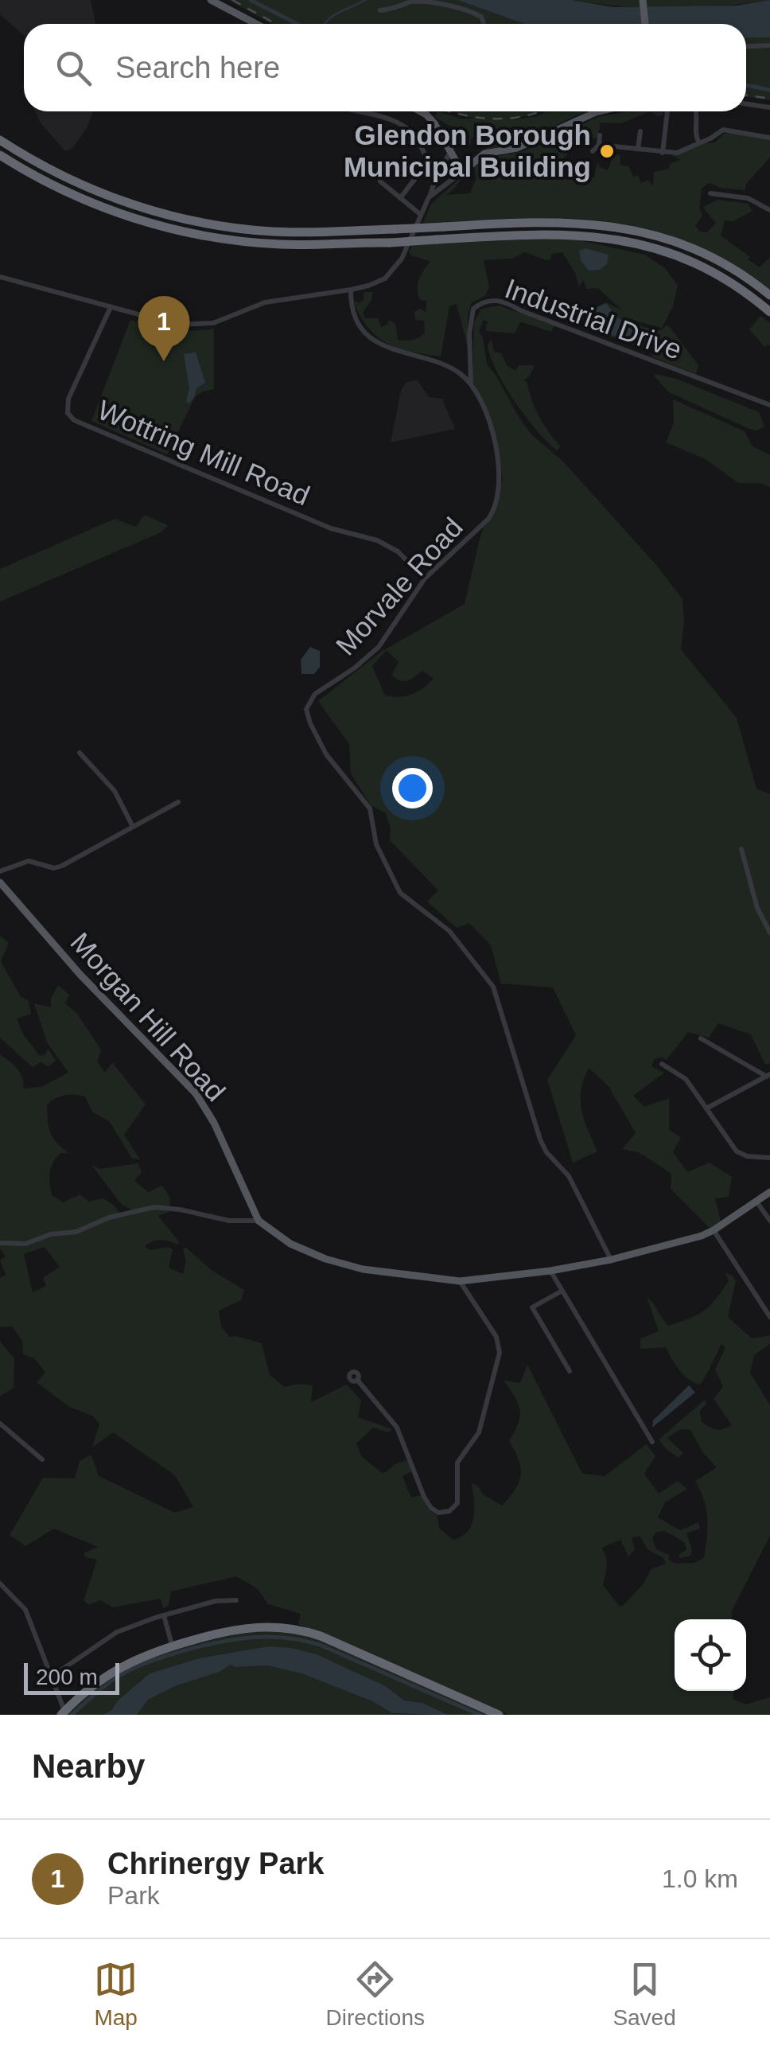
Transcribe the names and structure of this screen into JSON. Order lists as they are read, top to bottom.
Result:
{
  "streets": {
    "main road": ["Morgan Hill Road"],
    "street": ["Industrial Drive", "Wottring Mill Road", "Morvale Road"]
  },
  "crossings": [
    ["Industrial Drive", "Morvale Road"],
    ["Wottring Mill Road", "Morvale Road"]
  ],
  "places": ["Glendon Borough Municipal Building"],
  "scale_bar": "200 m",
  "page": {
    "search": "Search here",
    "pins": "1",
    "scale": "200 m",
    "heading": "Nearby",
    "list": [
      {
        "mark": "1",
        "name": "Chrinergy Park",
        "note": "Park",
        "value": "1.0 km"
      }
    ],
    "nav": ["Map", "Directions", "Saved"]
  }
}
